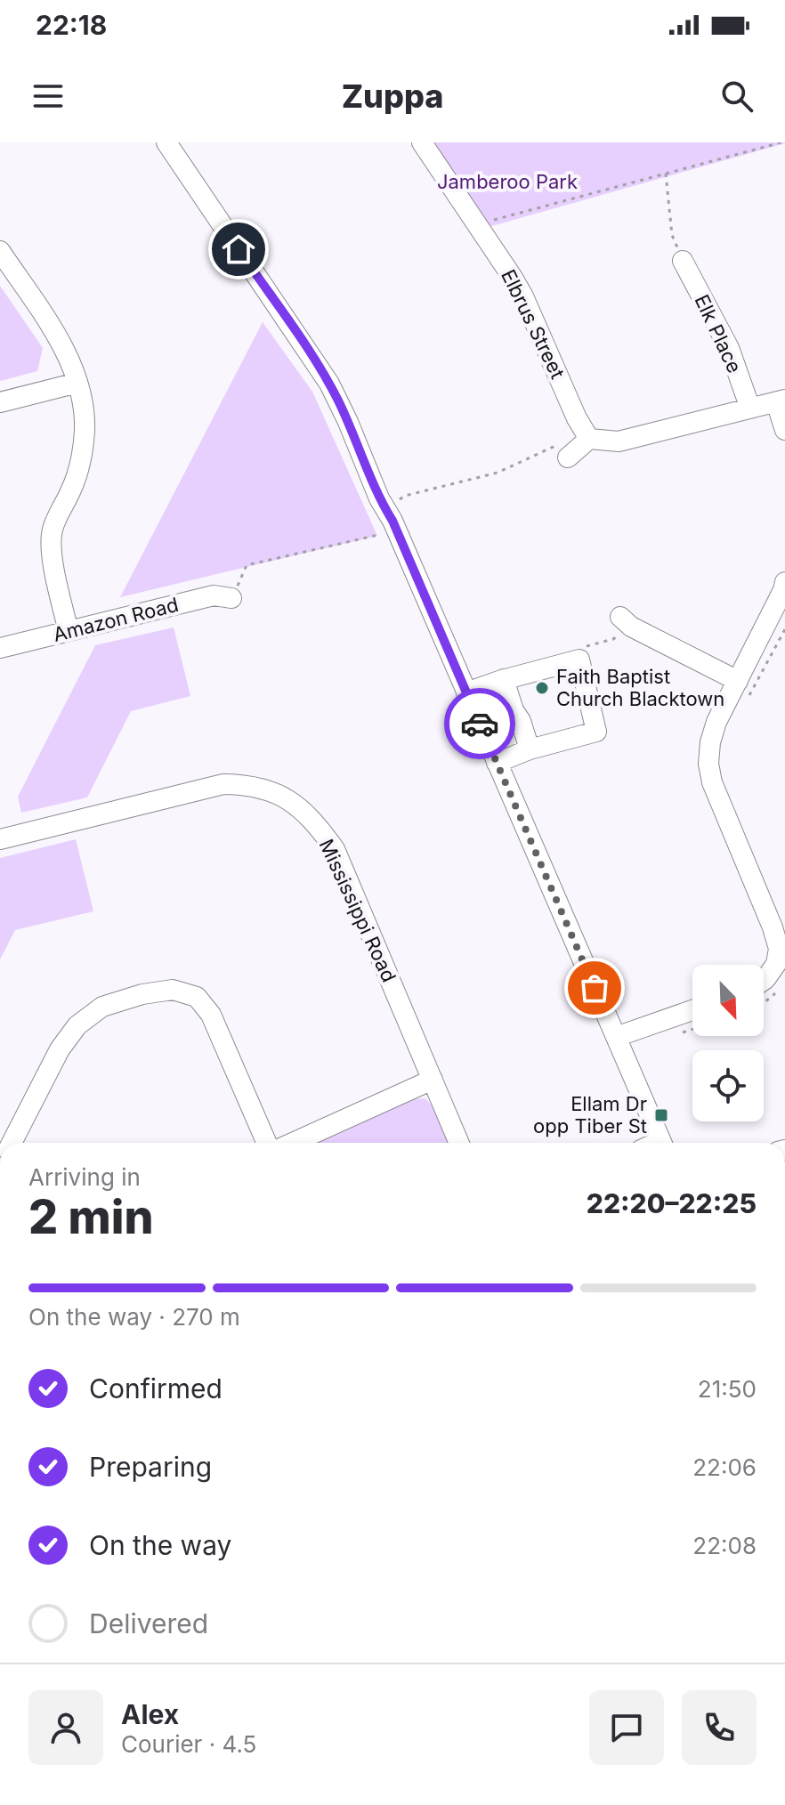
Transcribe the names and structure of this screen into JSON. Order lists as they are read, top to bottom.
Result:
{
  "streets": {
    "street": [
      "Elbrus Street",
      "Elk Place",
      "Amazon Road",
      "Mississippi Road"
    ]
  },
  "parks": ["Jamberoo Park"],
  "places": {
    "other": ["Faith Baptist Church Blacktown"],
    "transit": ["Ellam Dr opp Tiber St"]
  },
  "north": "bottom right",
  "page": {
    "status": "22:18",
    "header": "Zuppa",
    "heading": ["2 min", "Arriving in", "22:20–22:25"],
    "panel": ["Alex", "Courier · 4.5"],
    "bar": "On the way · 270 m",
    "list": [
      ["Confirmed", "21:50"],
      ["Preparing", "22:06"],
      ["On the way", "22:08"],
      "Delivered"
    ]
  }
}
